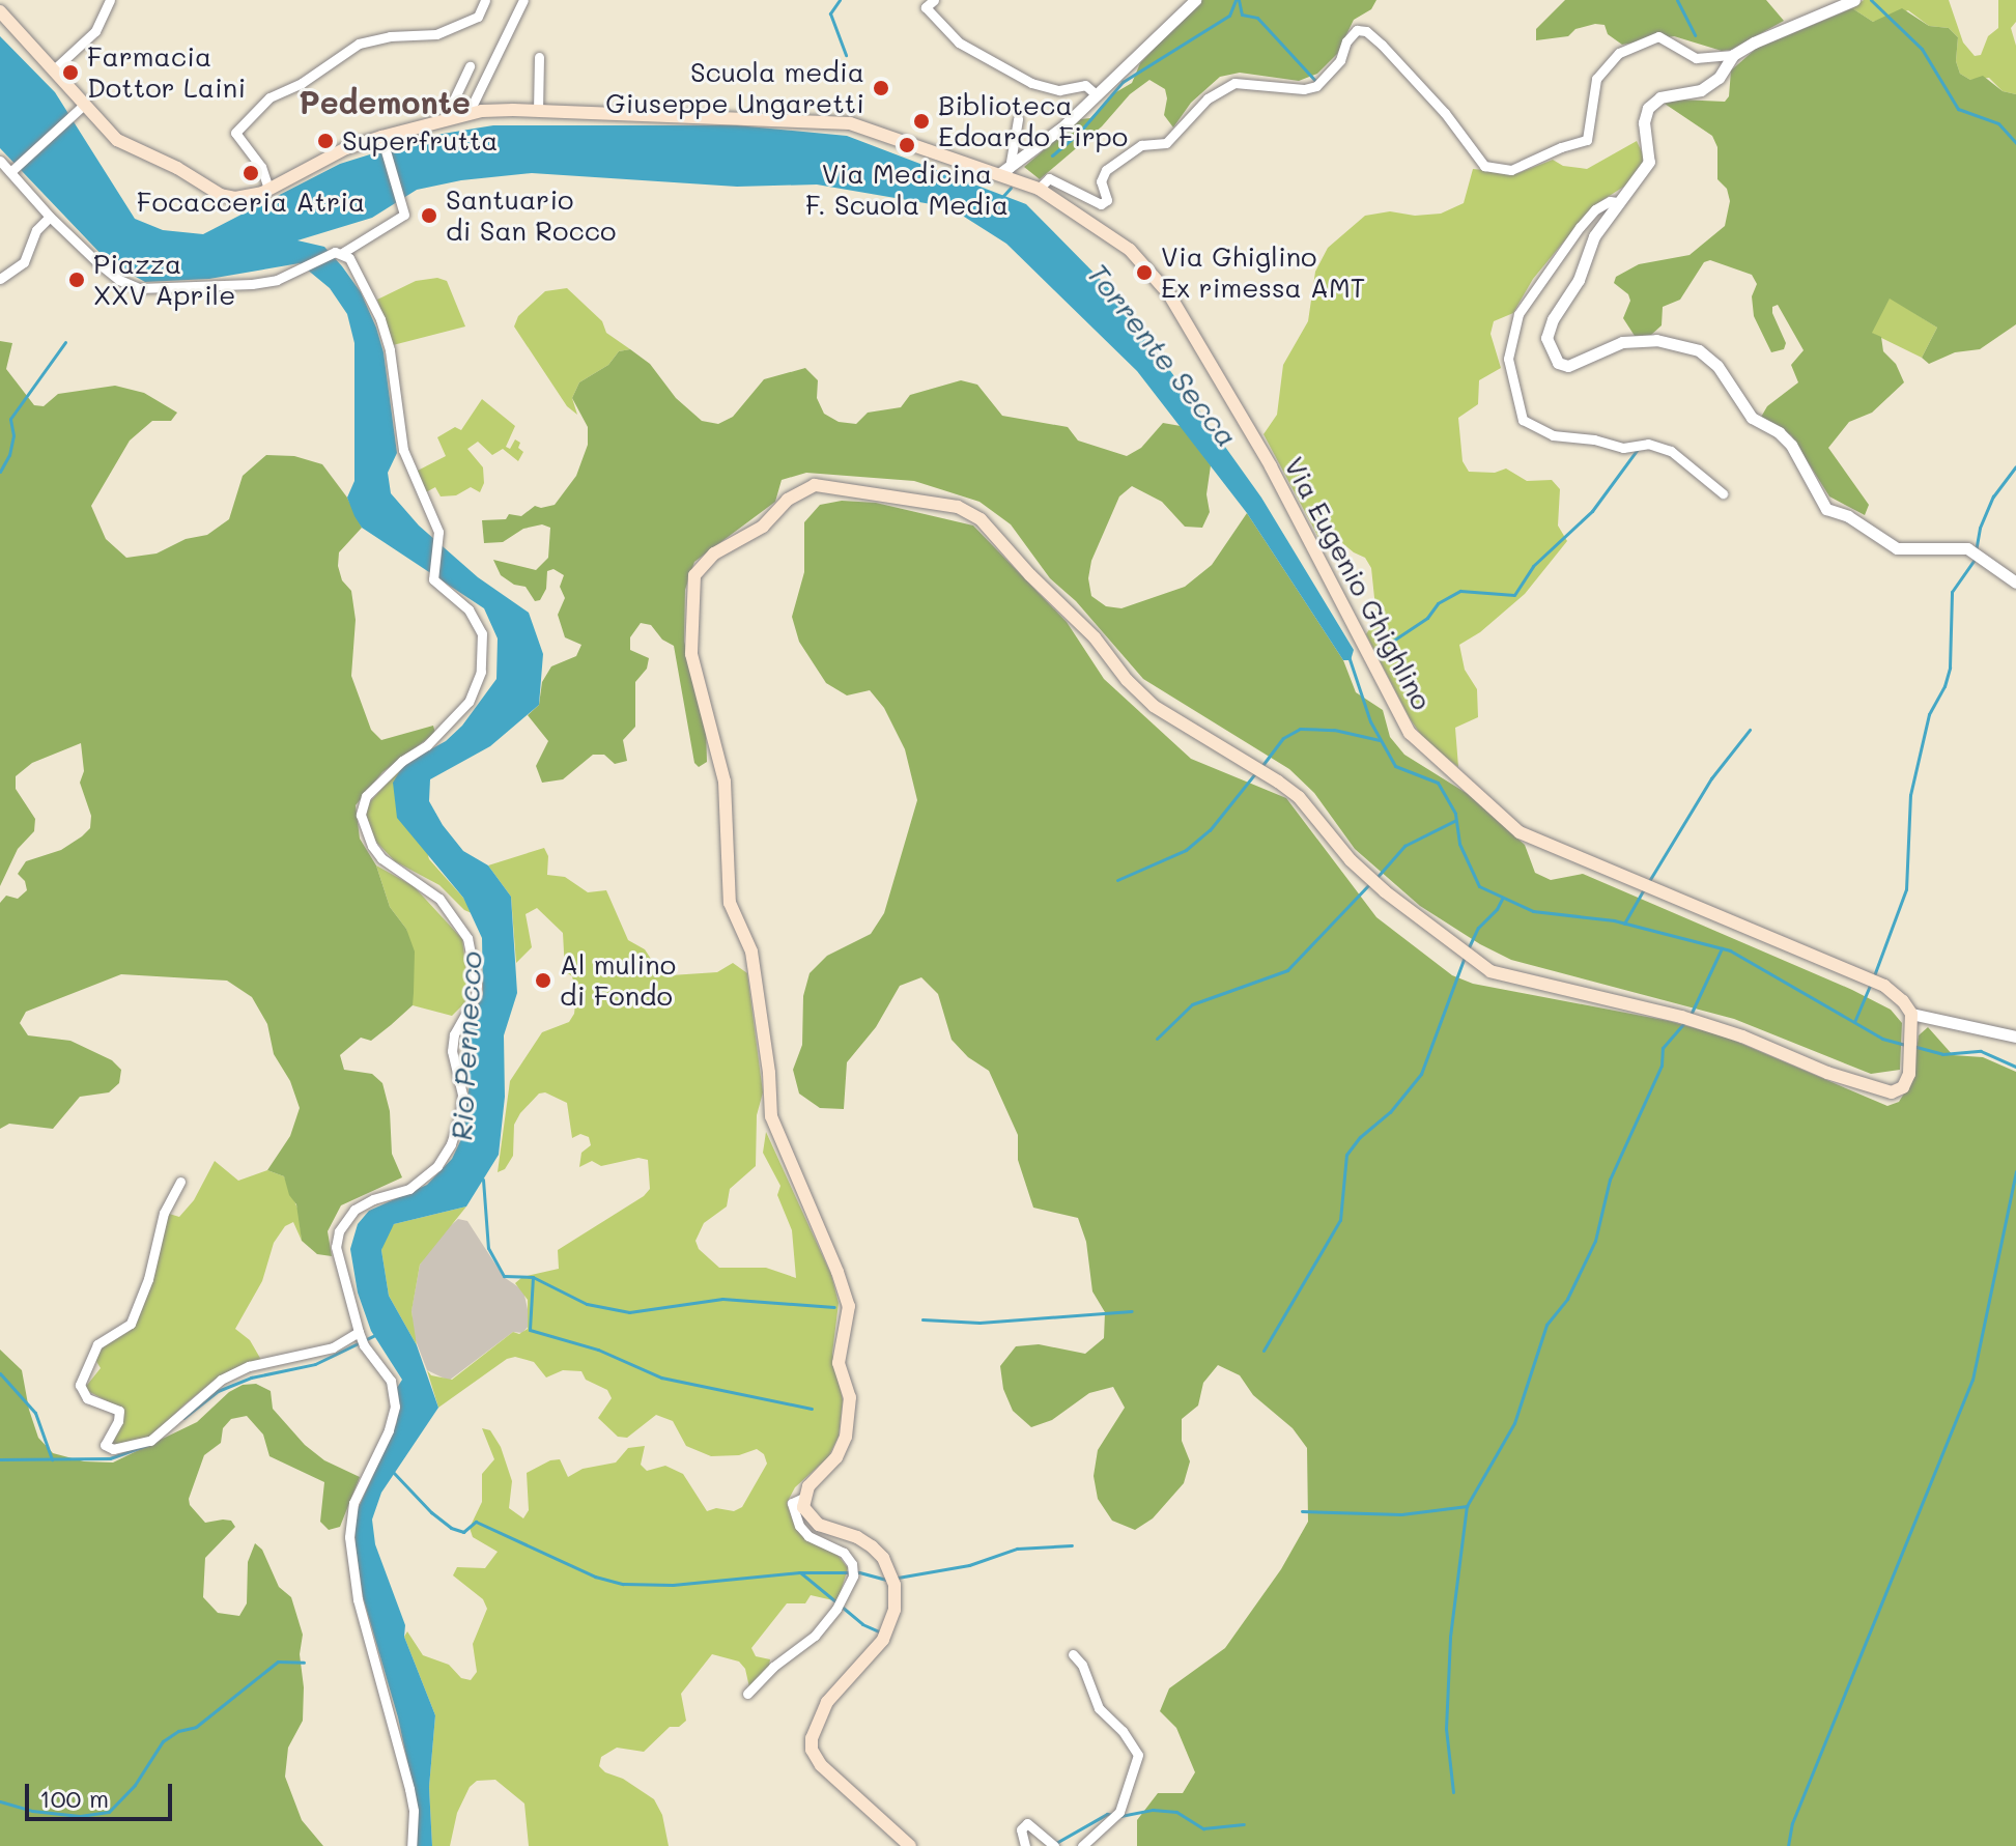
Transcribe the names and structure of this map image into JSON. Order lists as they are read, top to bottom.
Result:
{
  "streets": {
    "main road": ["Via Eugenio Ghighlino"]
  },
  "districts": ["Pedemonte"],
  "water": ["Torrente Secca", "Rio Pernecco"],
  "places": [
    "Farmacia Dottor Laini",
    "Scuola media Giuseppe Ungaretti",
    "Biblioteca Edoardo Firpo",
    "Superfrutta",
    "Via Medicina F. Scuola Media",
    "Focacceria Atria",
    "Santuario di San Rocco",
    "Via Ghiglino Ex rimessa AMT",
    "Piazza XXV Aprile",
    "Al mulino di Fondo"
  ],
  "scale_bar": "100 m"
}
